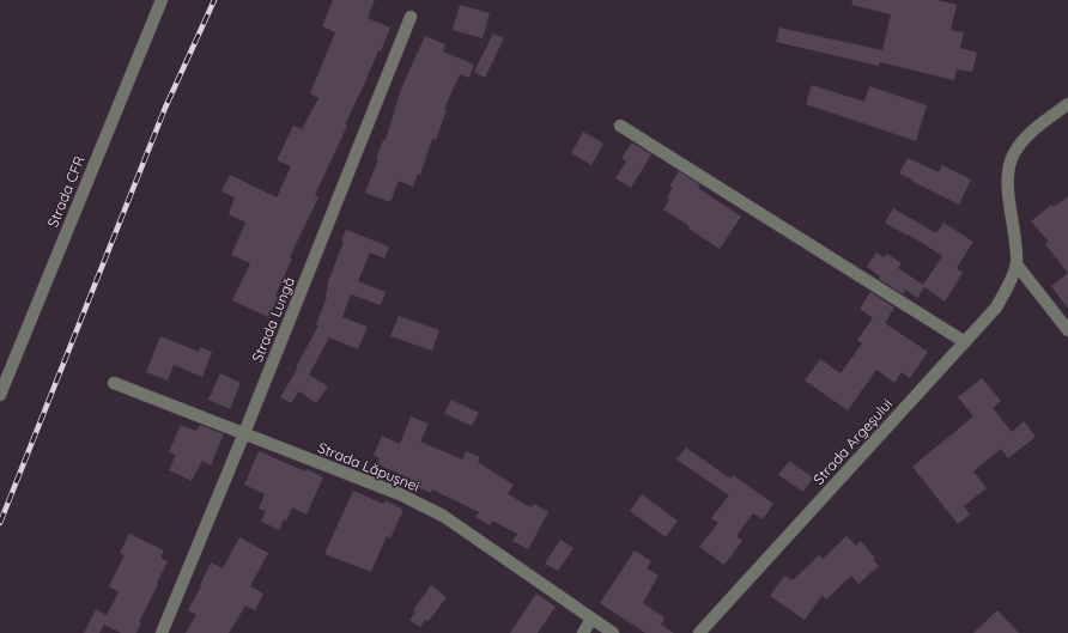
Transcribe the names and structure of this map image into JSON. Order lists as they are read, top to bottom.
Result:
{
  "streets": {
    "street": [
      "Strada CFR",
      "Strada Lungă",
      "Strada Argeșului",
      "Strada Lăpușnei"
    ]
  },
  "crossings": [
    ["Strada Lungă", "Strada Lăpușnei"]
  ]
}
